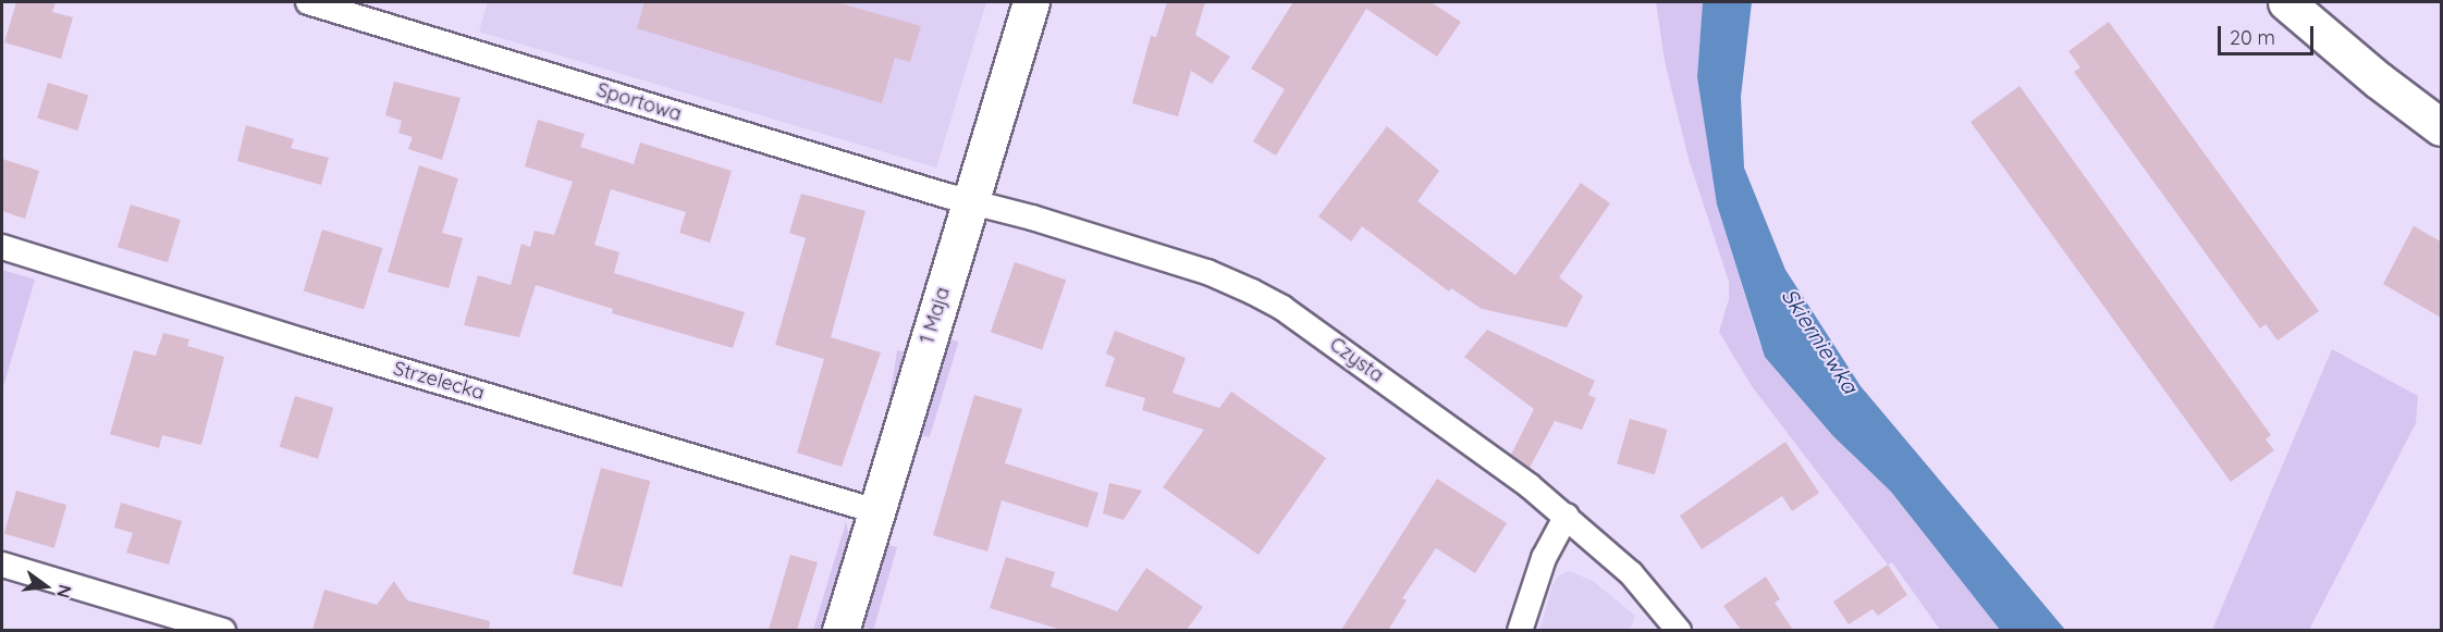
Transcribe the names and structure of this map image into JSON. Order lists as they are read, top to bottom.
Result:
{
  "streets": {
    "main road": ["1 Maja"],
    "street": ["Sportowa", "Czysta", "Strzelecka"]
  },
  "crossings": [
    ["Sportowa", "1 Maja"],
    ["Sportowa", "Czysta"],
    ["1 Maja", "Czysta"],
    ["1 Maja", "Strzelecka"]
  ],
  "water": ["Skierniewka"],
  "scale_bar": "20 m",
  "north": "right"
}
